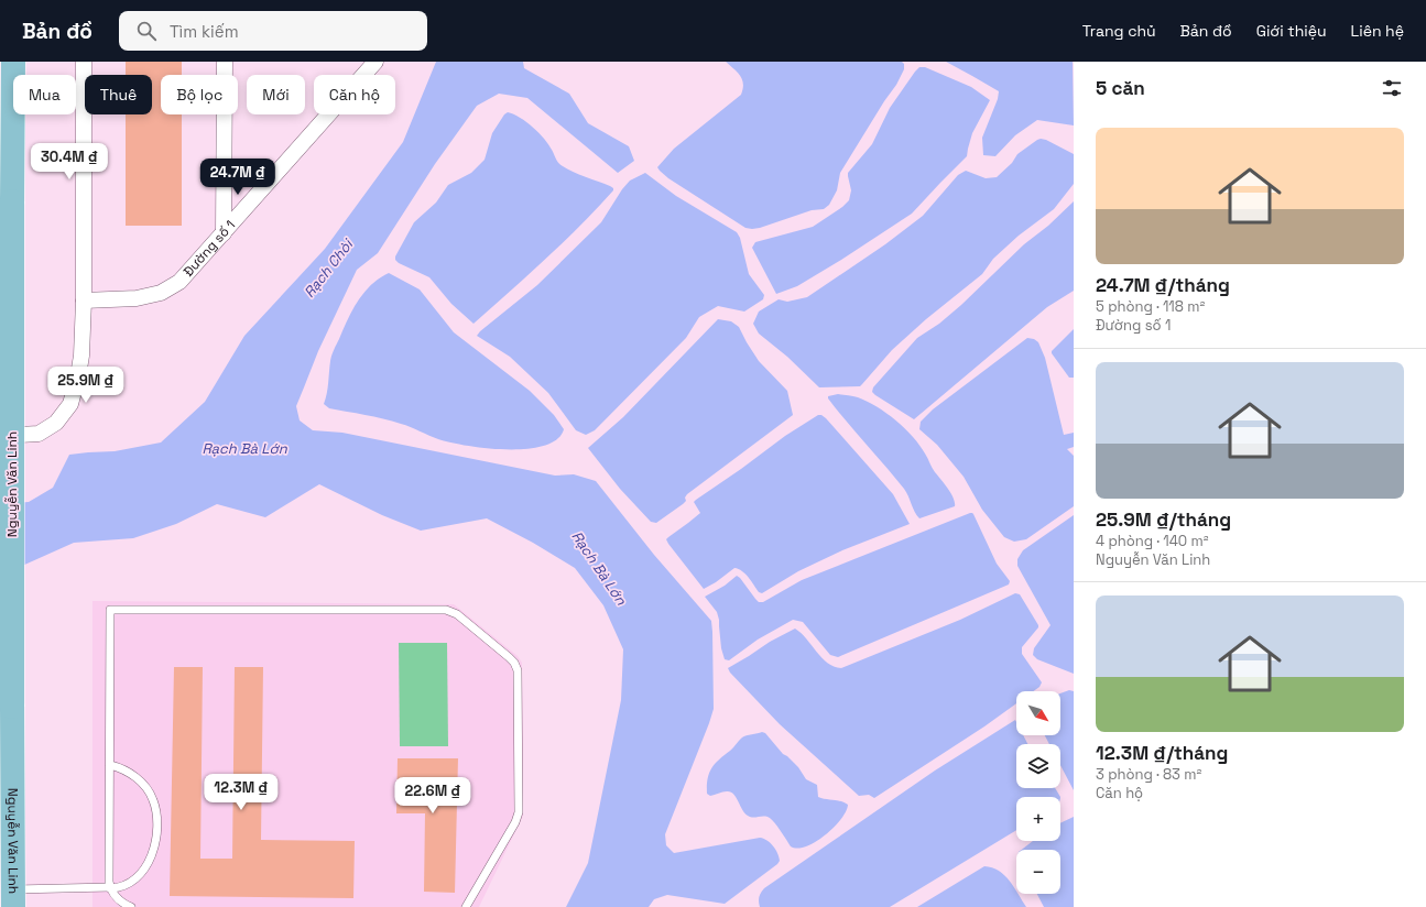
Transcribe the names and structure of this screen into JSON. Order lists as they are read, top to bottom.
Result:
{
  "streets": {
    "main road": ["Nguyễn Văn Linh"],
    "street": ["Đường số 1"]
  },
  "water": ["Rạch Chòi", "Rạch Bà Lớn"],
  "north": "bottom right",
  "page": {
    "header": "Bản đồ",
    "search": "Tìm kiếm",
    "nav": [
      "Trang chủ",
      "Bản đồ",
      "Giới thiệu",
      "Liên hệ"
    ],
    "heading": "5 căn",
    "chip": [
      "Mua",
      "Thuê",
      "Bộ lọc",
      "Mới",
      "Căn hộ"
    ],
    "list": [
      {
        "name": "24.7M ₫/tháng",
        "note": "5 phòng · 118 m² · Đường số 1"
      },
      {
        "name": "25.9M ₫/tháng",
        "note": "4 phòng · 140 m² · Nguyễn Văn Linh"
      },
      {
        "name": "12.3M ₫/tháng",
        "note": "3 phòng · 83 m² · Căn hộ"
      }
    ],
    "price": [
      "30.4M ₫",
      "24.7M ₫",
      "25.9M ₫",
      "12.3M ₫",
      "22.6M ₫"
    ],
    "map_buttons": ["+", "−"]
  }
}
